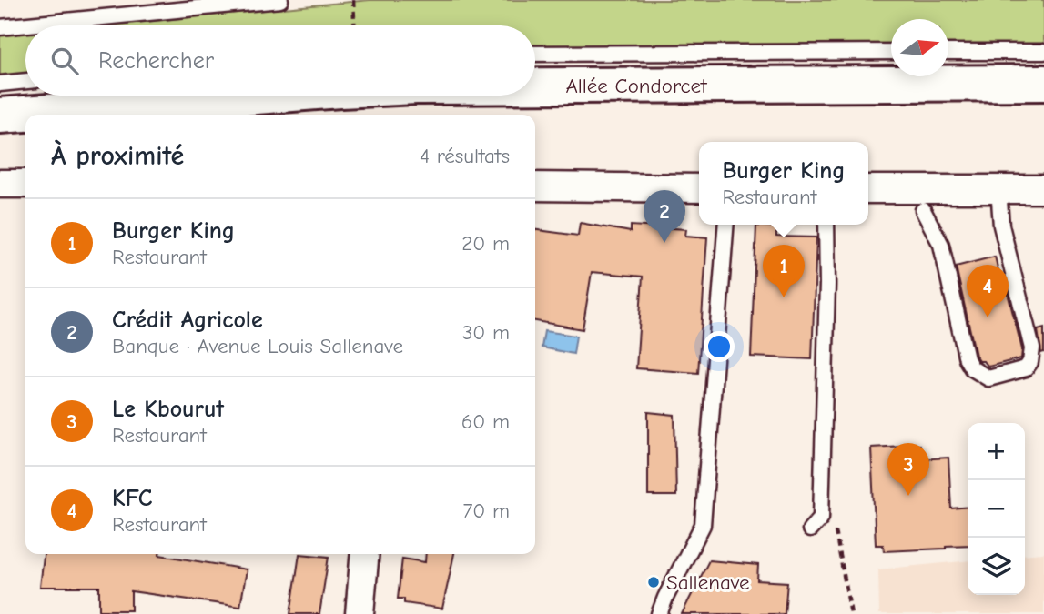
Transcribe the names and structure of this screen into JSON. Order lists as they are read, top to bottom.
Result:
{
  "streets": {
    "main road": ["Allée Condorcet"]
  },
  "places": ["Sallenave"],
  "north": "right",
  "page": {
    "search": "Rechercher",
    "heading": ["À proximité", "4 résultats"],
    "popup": ["Burger King", "Restaurant"],
    "pins": [
      "2",
      "1",
      "4",
      "3"
    ],
    "list": [
      {
        "mark": "1",
        "name": "Burger King",
        "note": "Restaurant",
        "value": "20 m"
      },
      {
        "mark": "2",
        "name": "Crédit Agricole",
        "note": "Banque · Avenue Louis Sallenave",
        "value": "30 m"
      },
      {
        "mark": "3",
        "name": "Le Kbourut",
        "note": "Restaurant",
        "value": "60 m"
      },
      {
        "mark": "4",
        "name": "KFC",
        "note": "Restaurant",
        "value": "70 m"
      }
    ],
    "map_buttons": ["+", "−"]
  }
}
